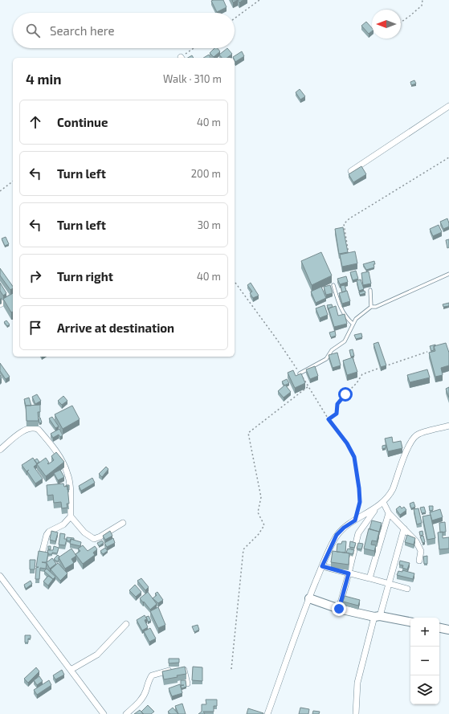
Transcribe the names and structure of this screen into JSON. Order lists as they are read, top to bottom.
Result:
{
  "north": "left",
  "page": {
    "search": "Search here",
    "heading": ["4 min", "Walk · 310 m"],
    "list": [
      ["Continue", "40 m"],
      ["Turn left", "200 m"],
      ["Turn left", "30 m"],
      ["Turn right", "40 m"],
      "Arrive at destination"
    ],
    "map_buttons": ["+", "−"]
  }
}
